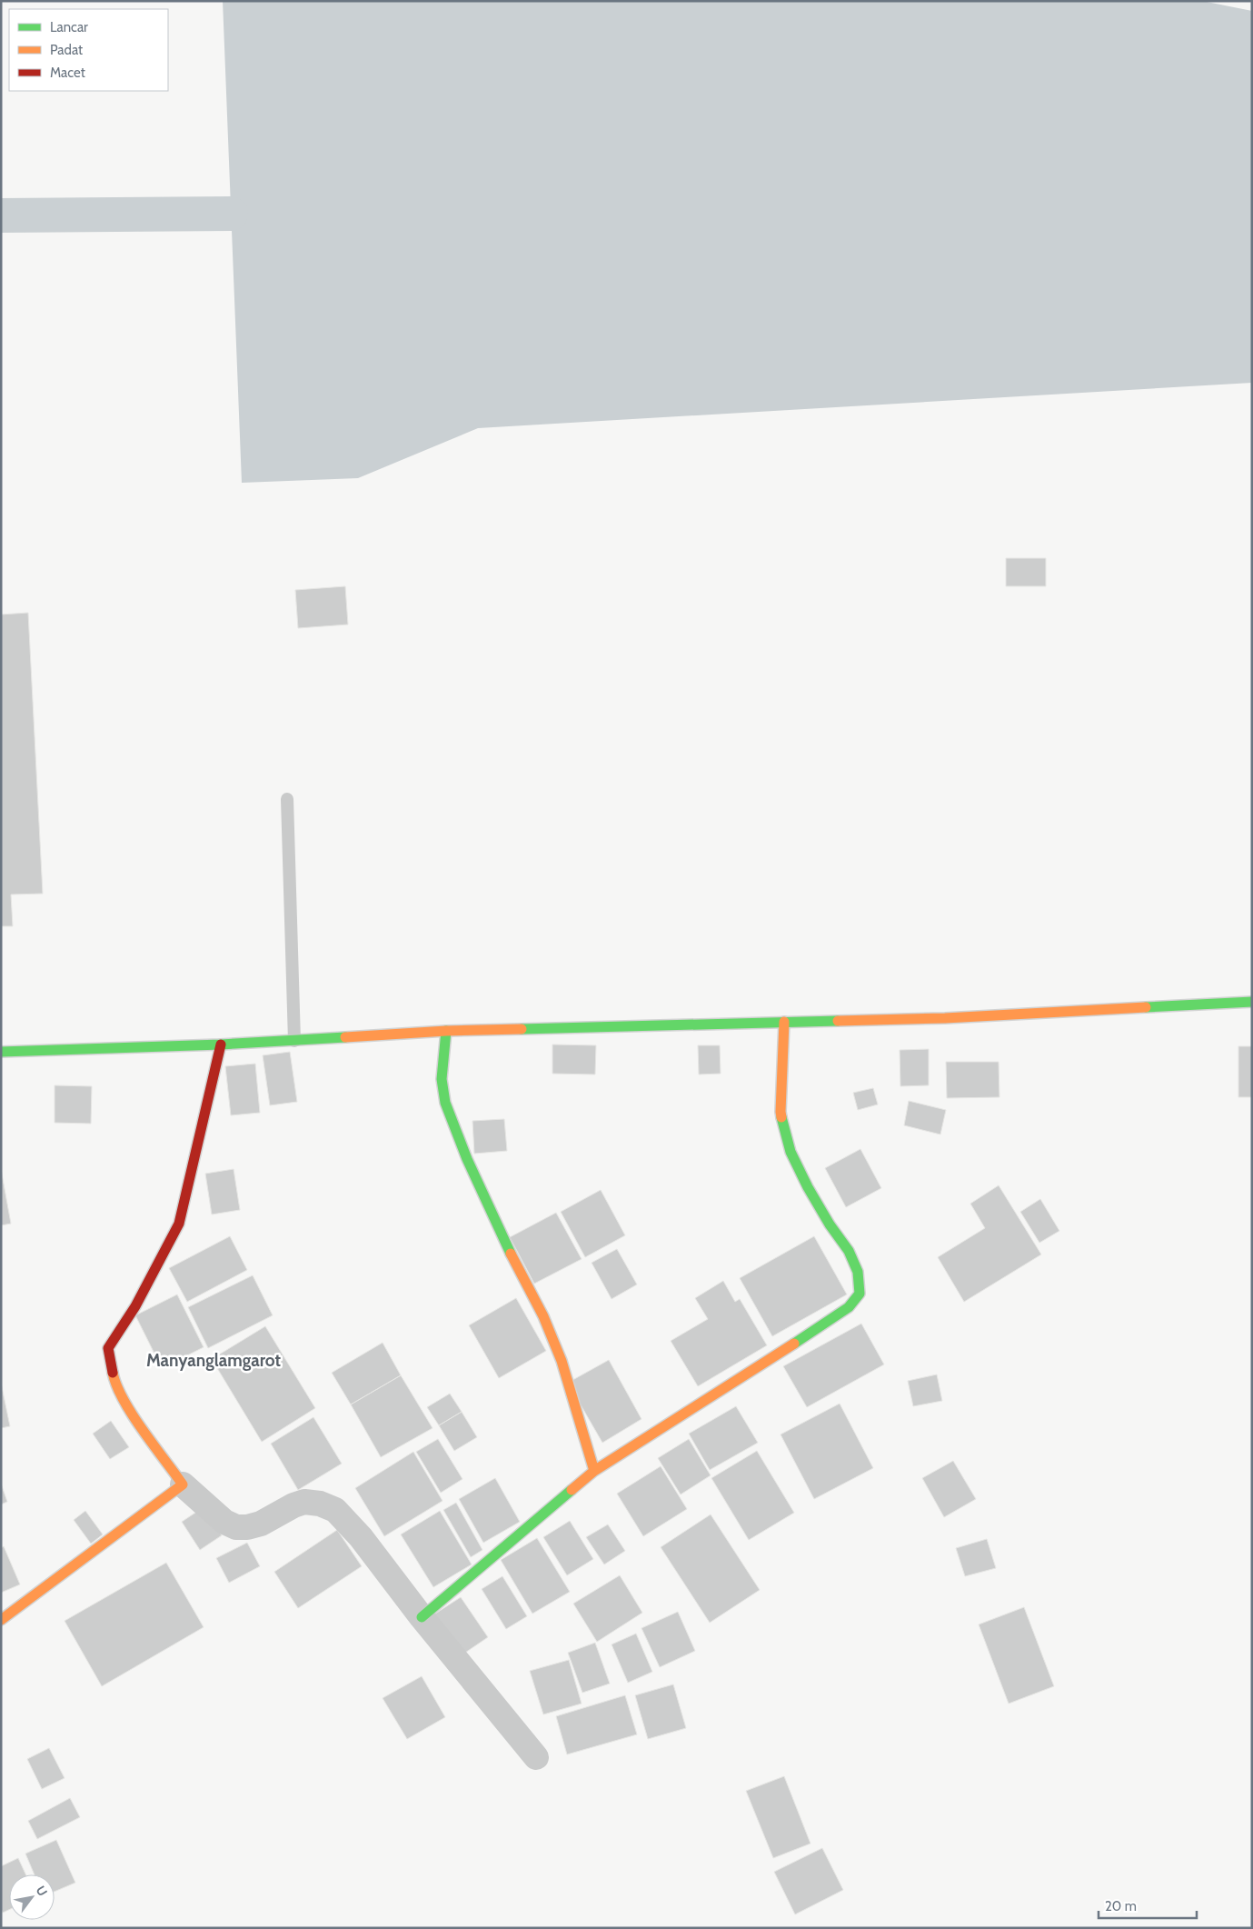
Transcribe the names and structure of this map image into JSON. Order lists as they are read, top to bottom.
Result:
{
  "districts": ["Manyanglamgarot"],
  "legend": ["Lancar", "Padat", "Macet"],
  "scale_bar": "20 m",
  "north": "top right"
}
